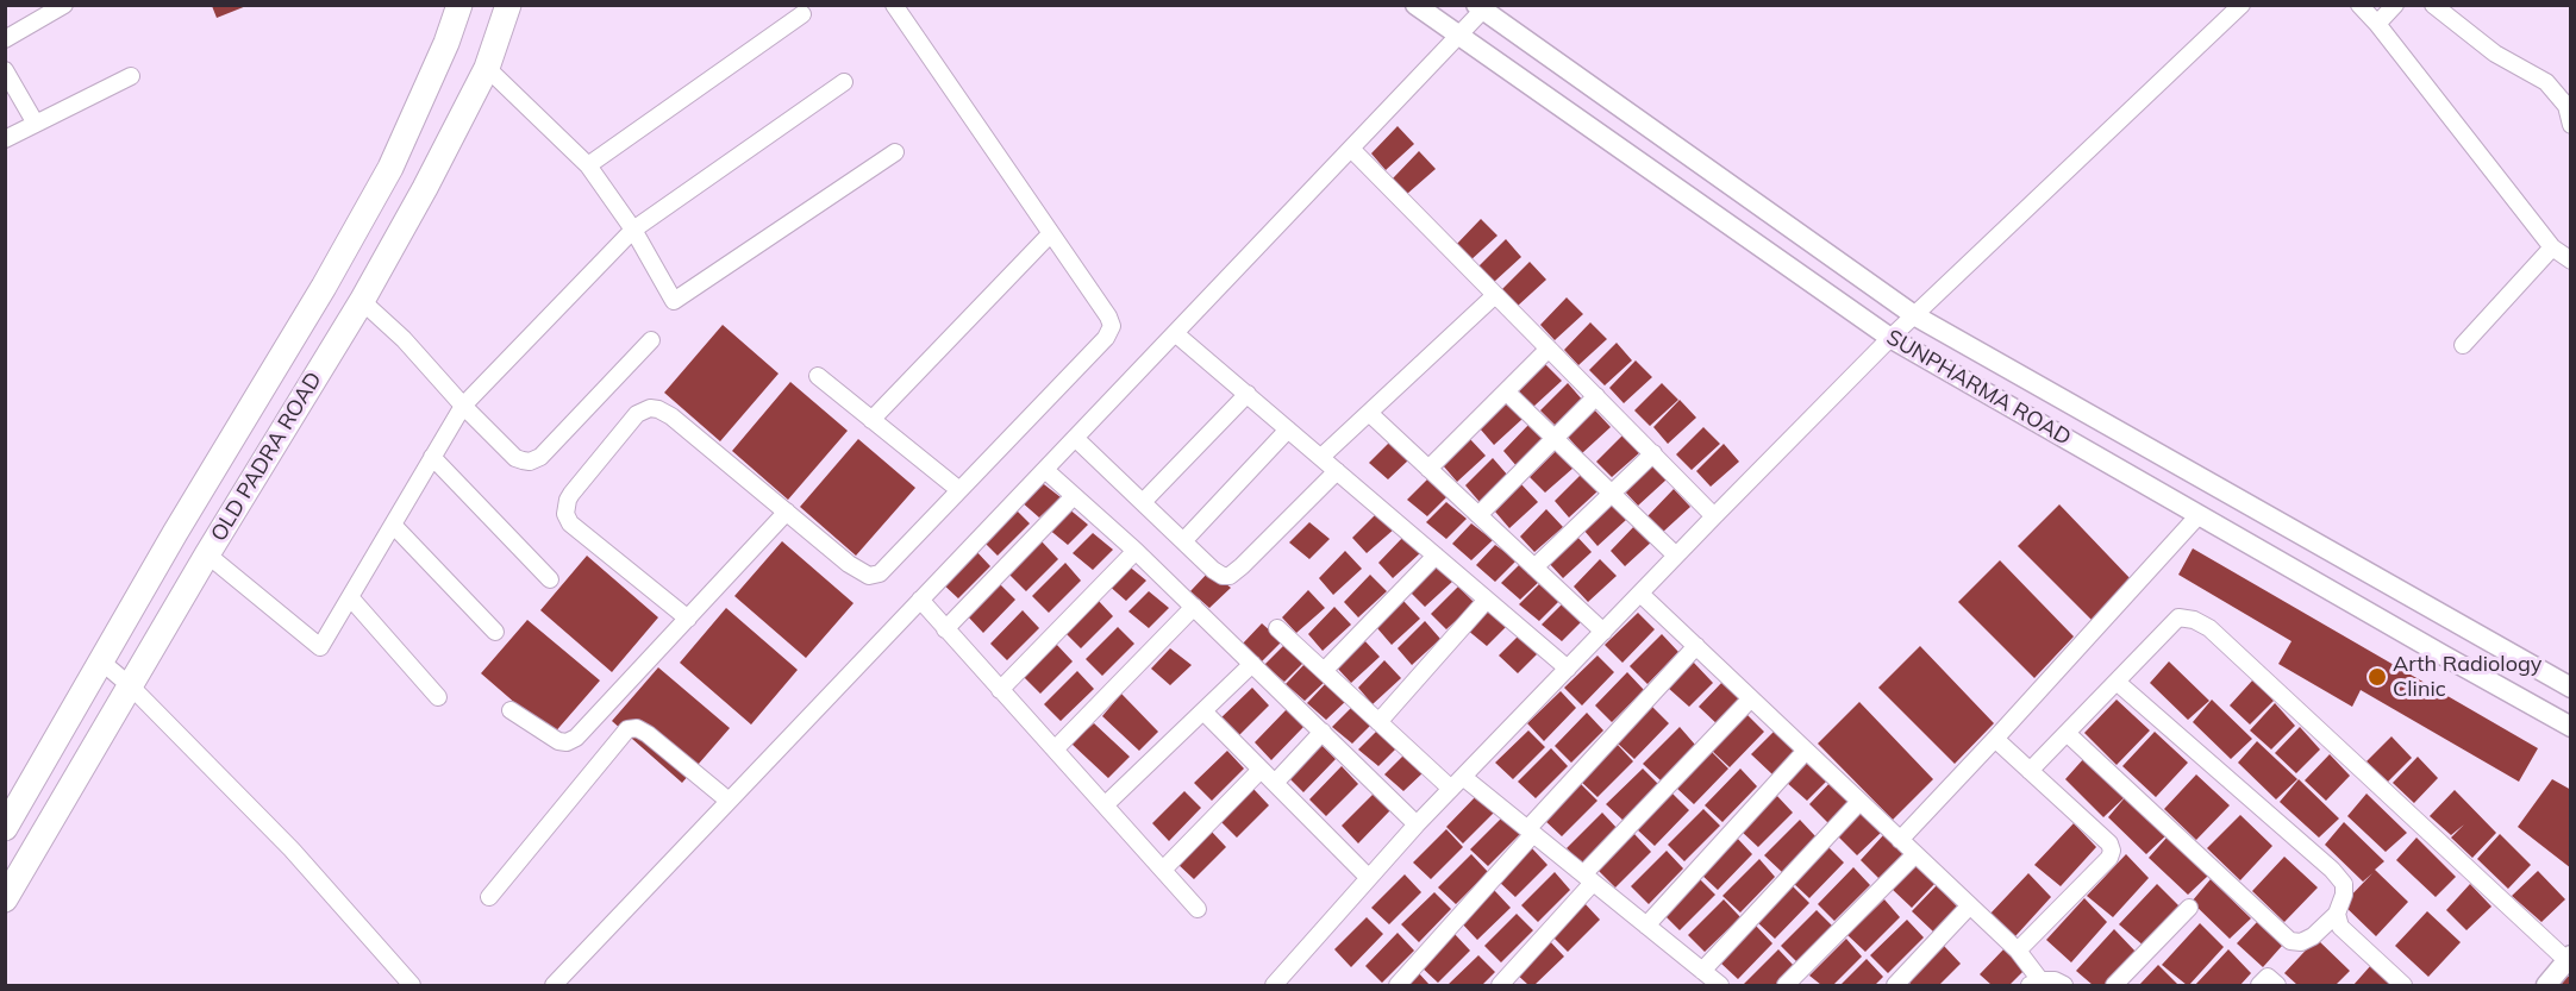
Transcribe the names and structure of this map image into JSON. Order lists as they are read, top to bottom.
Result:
{
  "streets": {
    "main road": ["OLD PADRA ROAD"],
    "street": ["SUNPHARMA ROAD"]
  },
  "places": ["Arth Radiology Clinic"]
}
